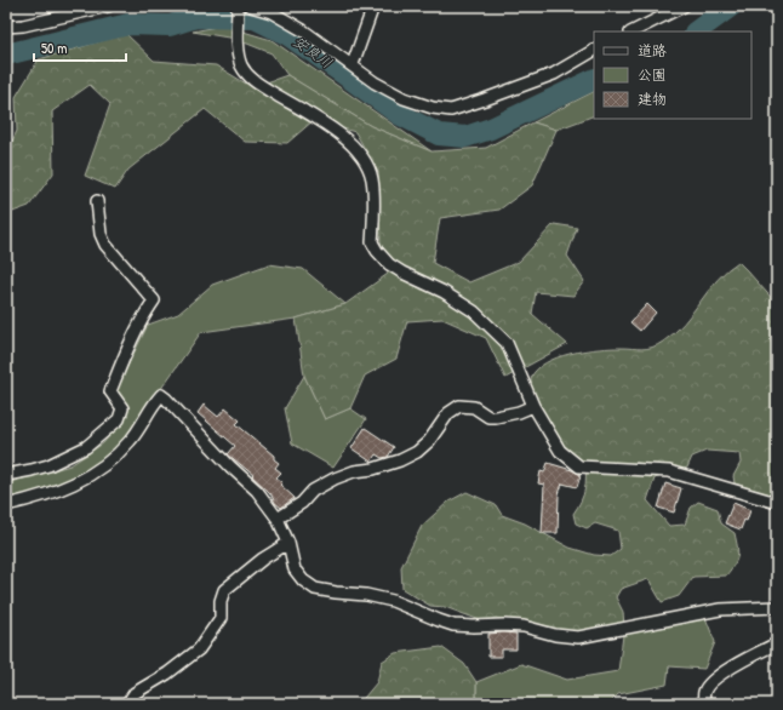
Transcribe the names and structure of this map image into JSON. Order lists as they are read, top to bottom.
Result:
{
  "water": ["安良川"],
  "legend": ["道路", "公園", "建物"],
  "scale_bar": "50 m"
}
